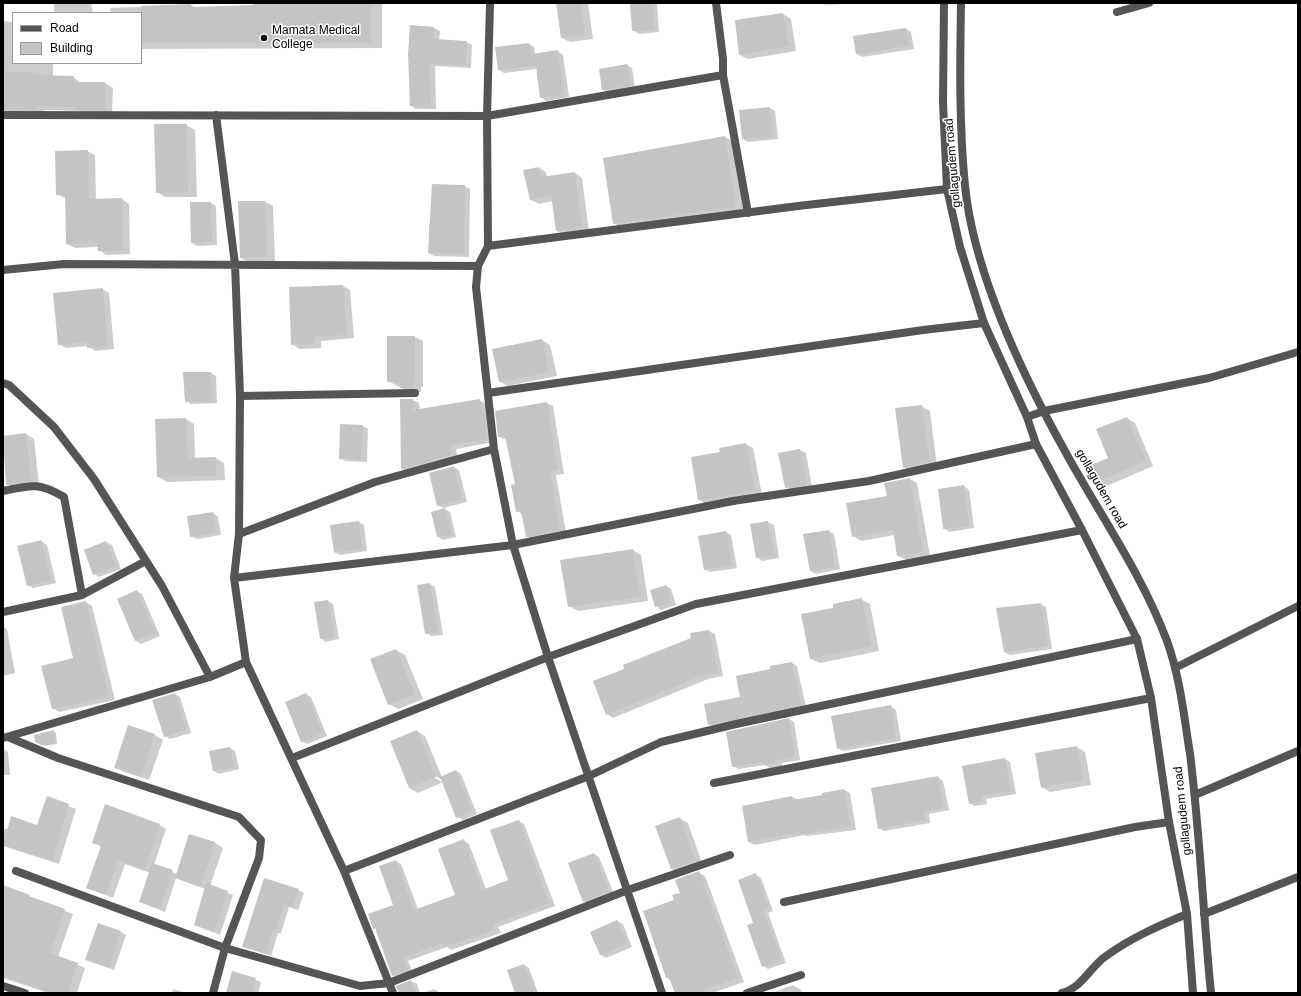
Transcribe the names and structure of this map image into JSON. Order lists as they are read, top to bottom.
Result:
{
  "streets": {
    "street": ["gollagudem road"]
  },
  "places": ["Mamata Medical College"],
  "legend": ["Road", "Building"]
}
